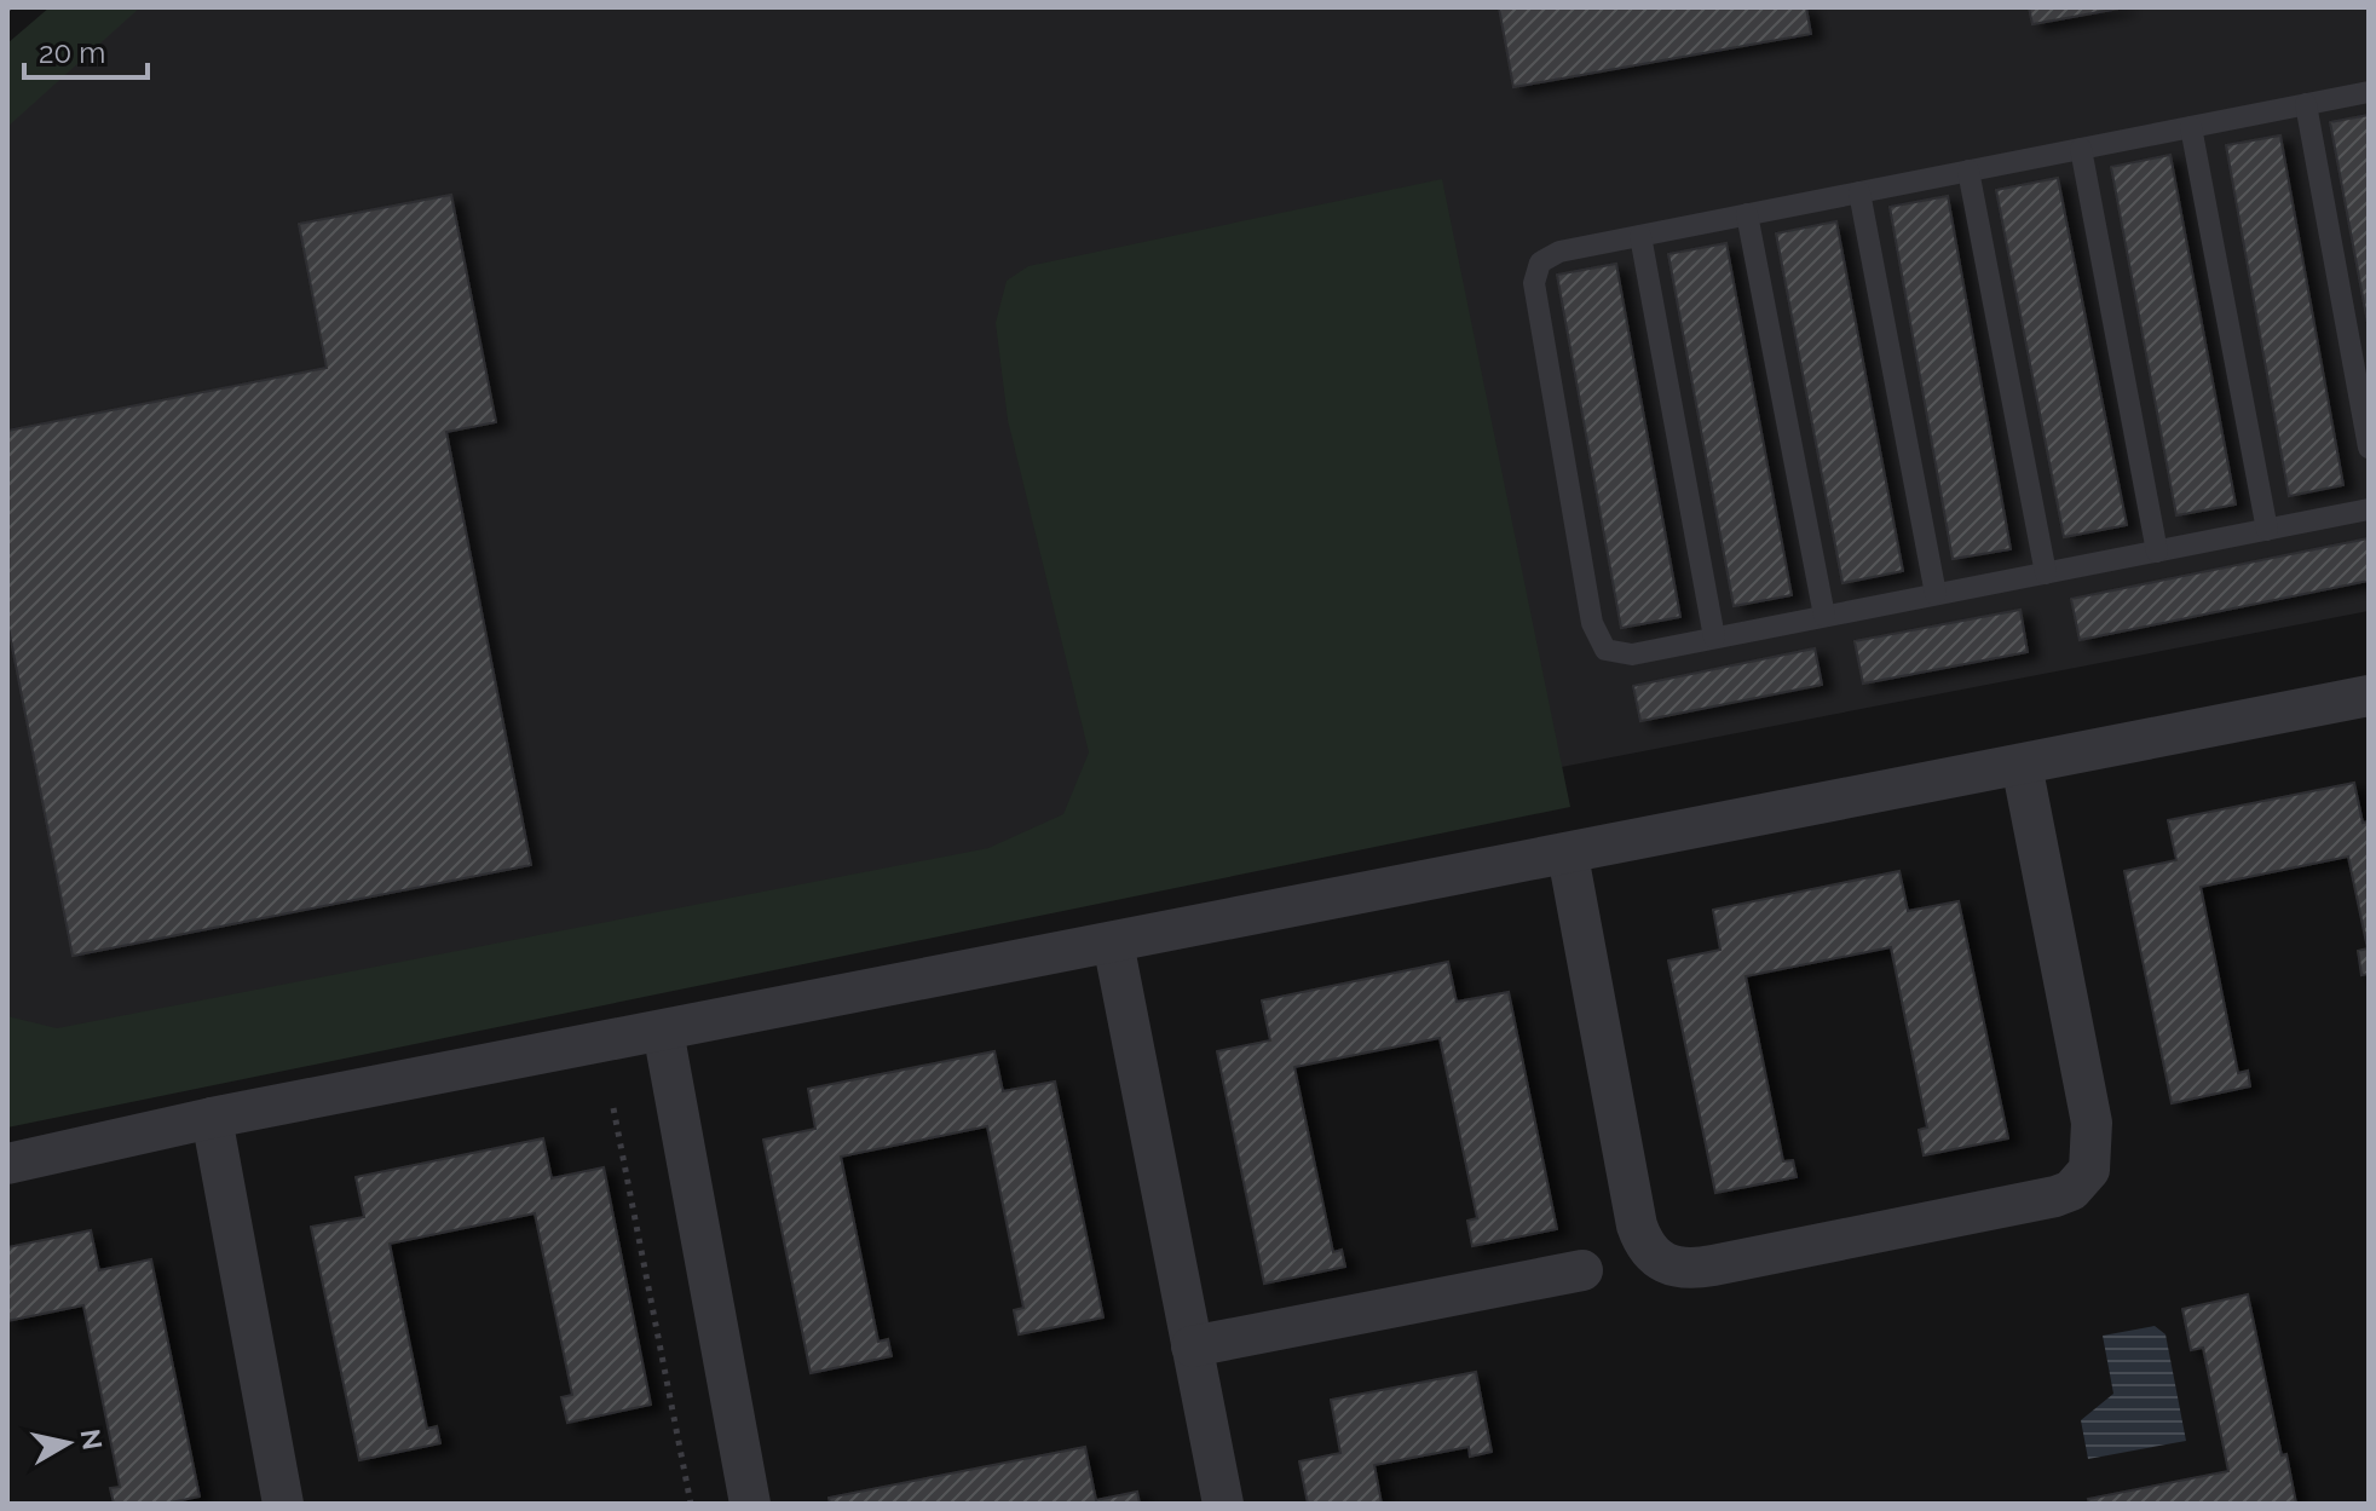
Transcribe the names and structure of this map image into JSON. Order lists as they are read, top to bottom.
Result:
{
  "scale_bar": "20 m",
  "north": "right"
}
